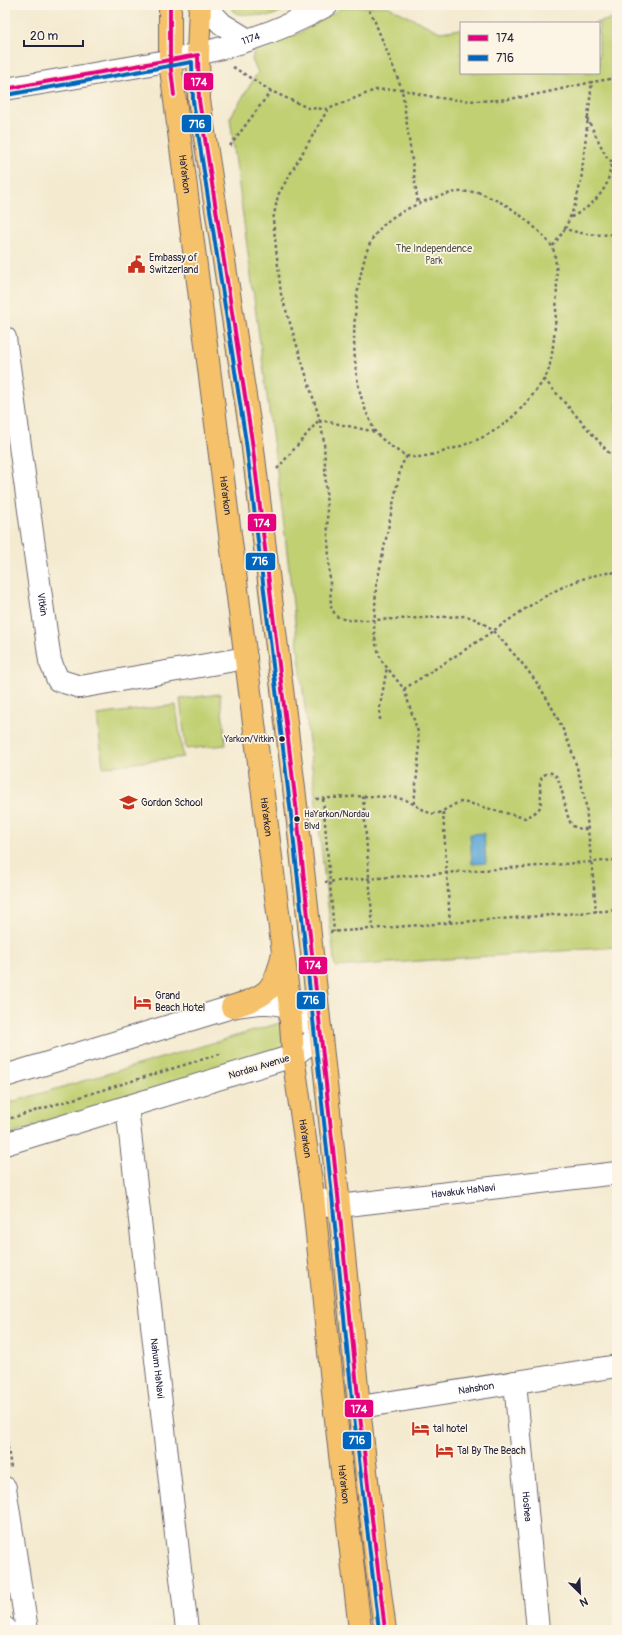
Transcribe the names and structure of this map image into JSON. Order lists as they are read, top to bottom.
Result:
{
  "streets": {
    "main road": ["HaYarkon"],
    "street": [
      "1174",
      "Vitkin",
      "Nordau Avenue",
      "Havakuk HaNavi",
      "Nahum HaNavi",
      "Nahshon",
      "Hoshea"
    ]
  },
  "crossings": [
    ["1174", "HaYarkon"],
    ["HaYarkon", "Vitkin"],
    ["HaYarkon", "Nordau Avenue"],
    ["HaYarkon", "Havakuk HaNavi"],
    ["HaYarkon", "Nahshon"],
    ["Nordau Avenue", "Nahum HaNavi"],
    ["Nahshon", "Hoshea"]
  ],
  "parks": ["The Independence Park"],
  "places": {
    "public building": ["Embassy of Switzerland"],
    "other": ["Yarkon/Vitkin", "HaYarkon/Nordau Blvd"],
    "school or university": ["Gordon School"],
    "hotel": ["Grand Beach Hotel", "tal hotel", "Tal By The Beach"]
  },
  "lines": ["transit line 174", "transit line 716"],
  "legend": ["174", "716"],
  "scale_bar": "20 m",
  "north": "bottom right"
}
